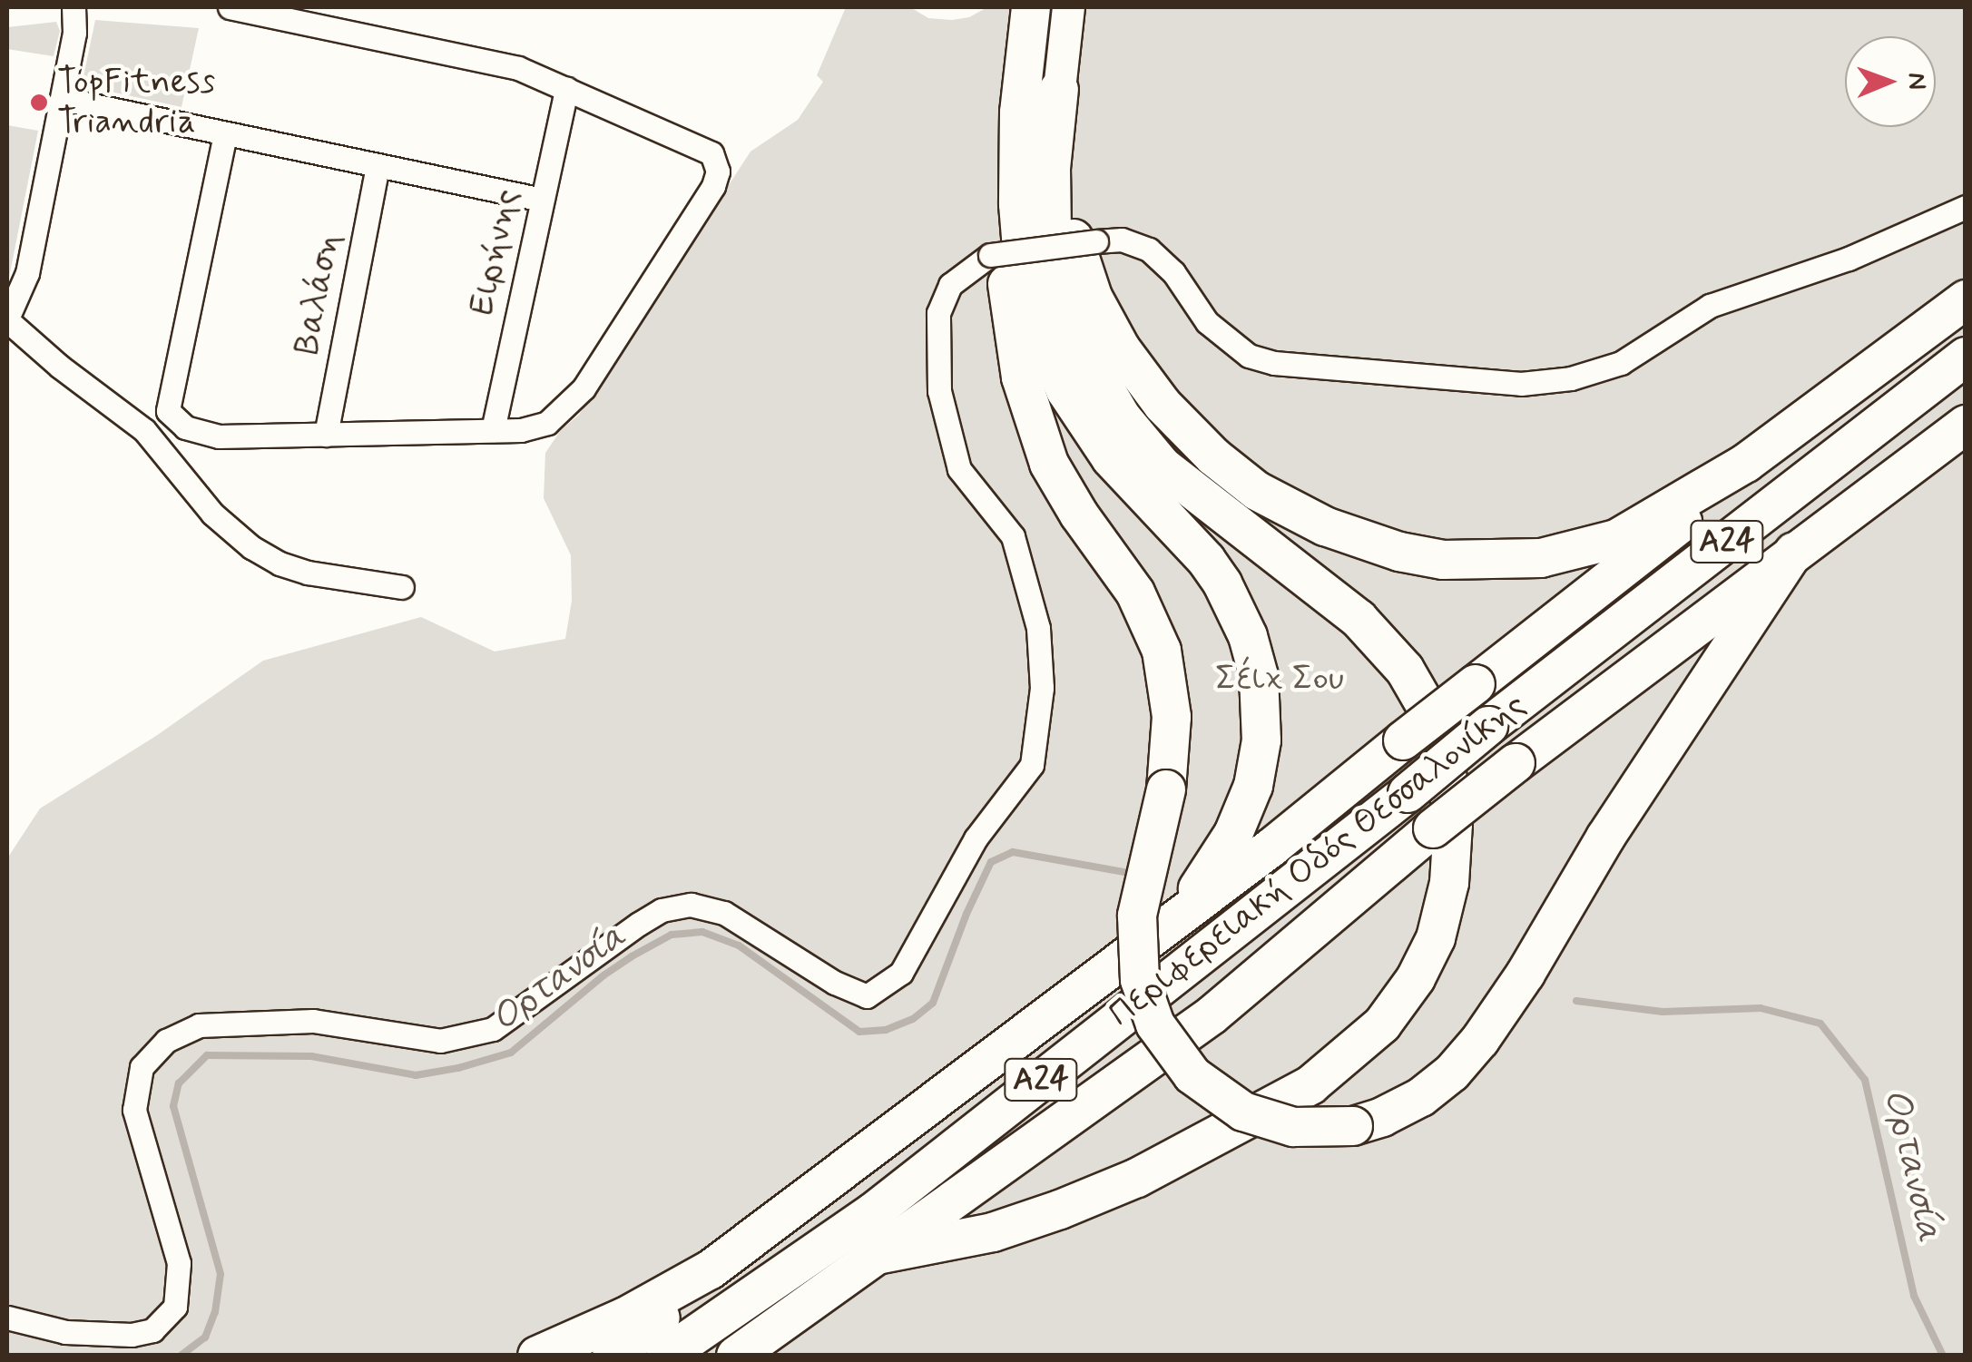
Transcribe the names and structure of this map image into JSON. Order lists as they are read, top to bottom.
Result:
{
  "streets": {
    "highway": ["Α24", "Περιφερειακή Οδός Θεσσαλονίκης"],
    "street": ["Ειρήνης", "Βαλάση"]
  },
  "water": ["Ορτανσία"],
  "parks": ["Σέιχ Σου"],
  "places": ["TopFitness Triandria"],
  "north": "right"
}
